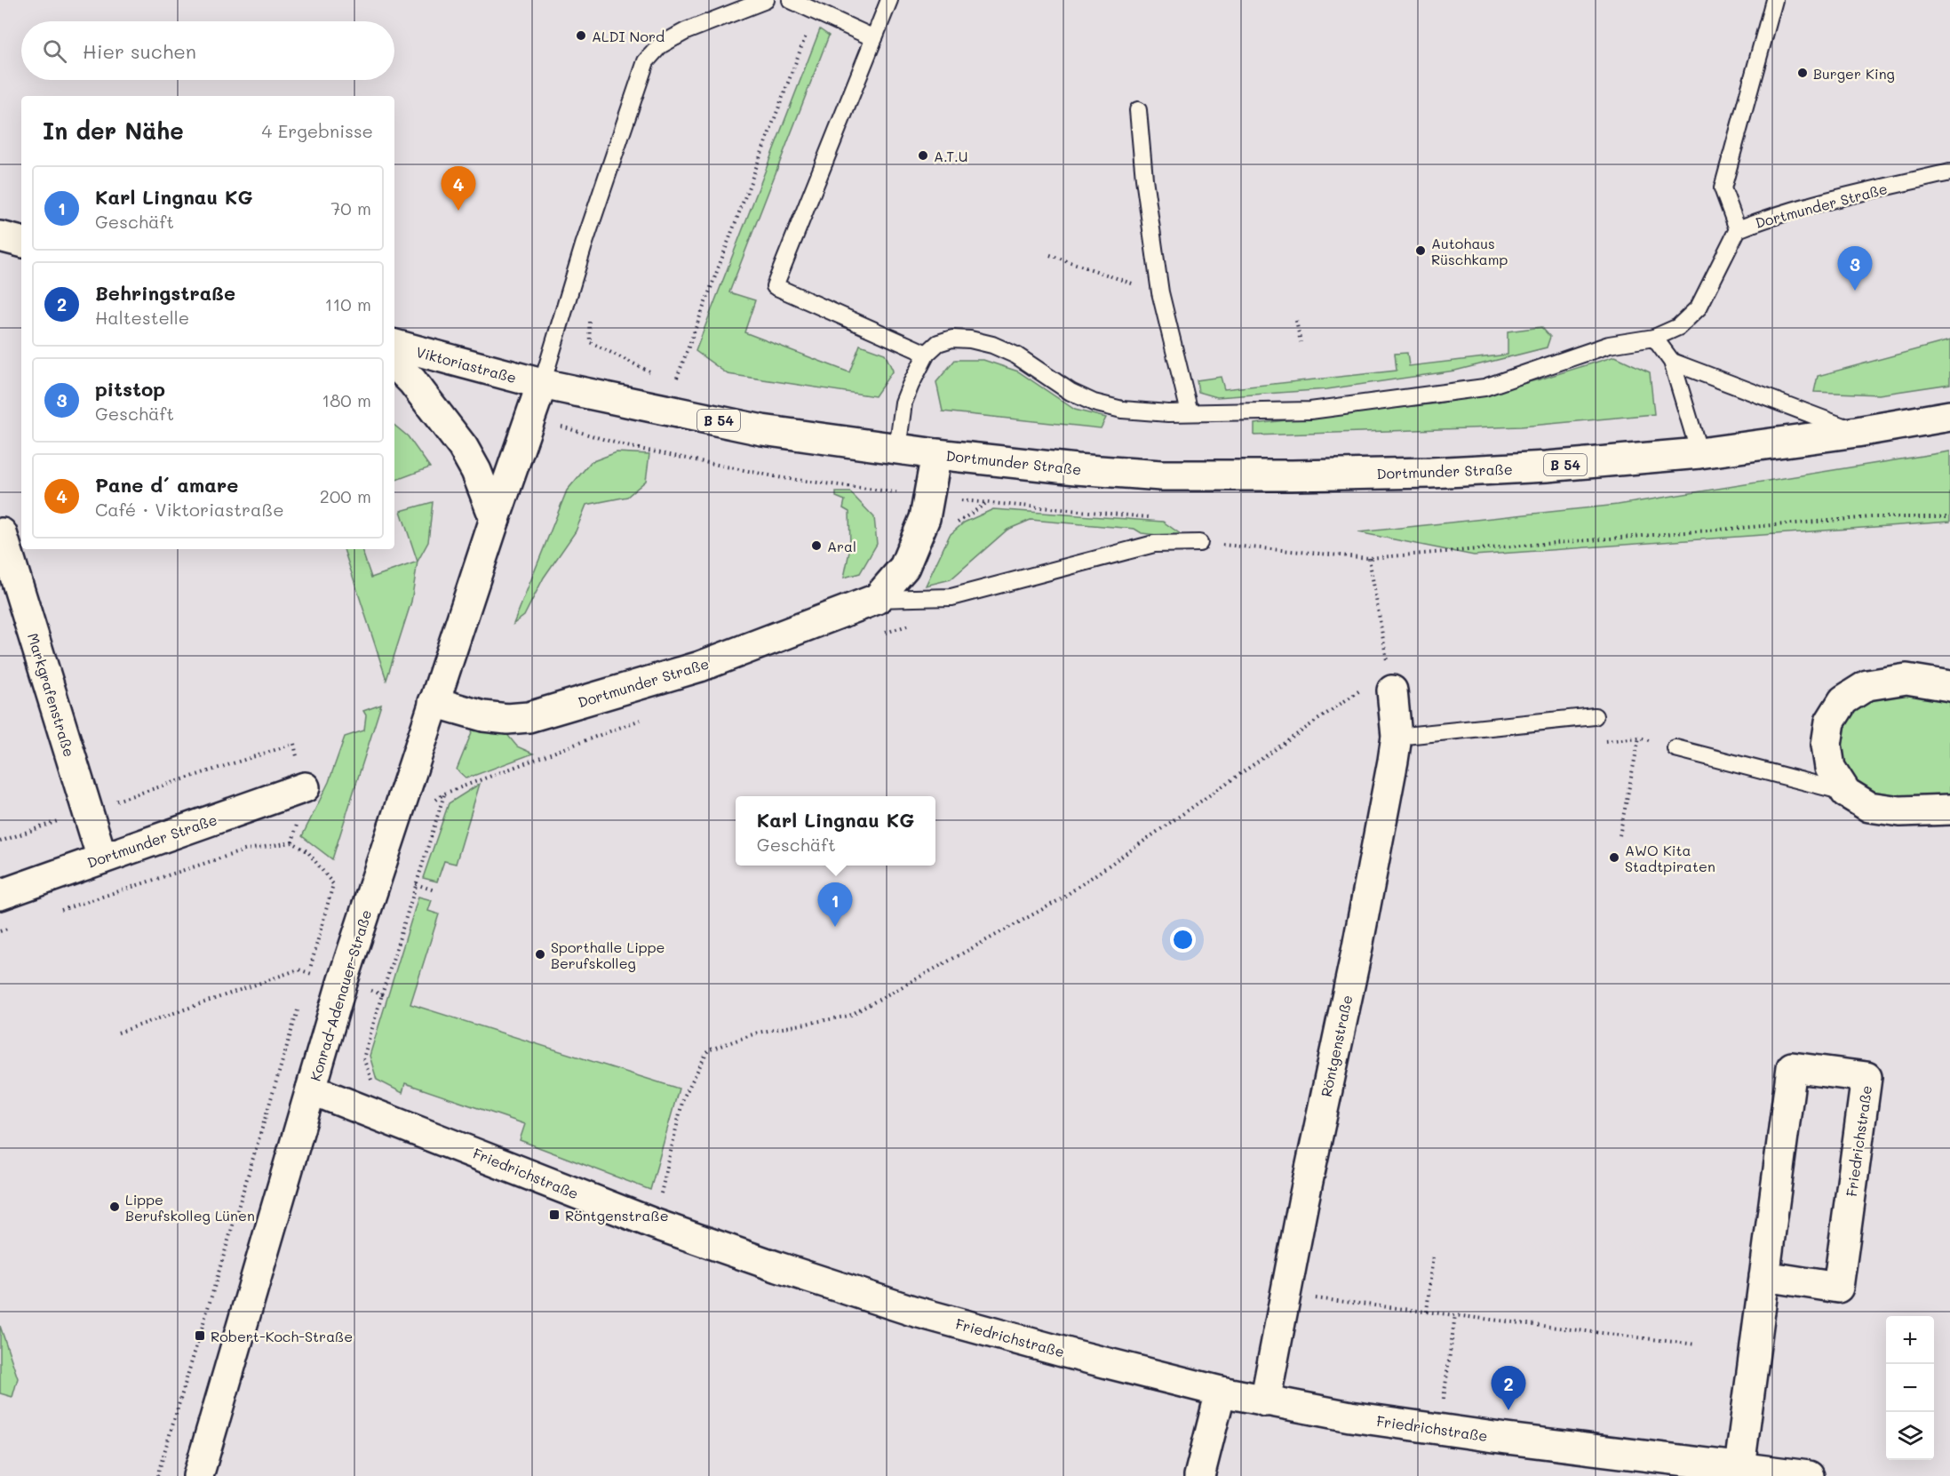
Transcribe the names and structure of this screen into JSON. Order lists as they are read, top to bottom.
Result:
{
  "streets": {
    "street": [
      "Dortmunder Straße",
      "Viktoriastraße",
      "B 54",
      "Markgrafenstraße",
      "Konrad-Adenauer-Straße",
      "Röntgenstraße",
      "Friedrichstraße"
    ]
  },
  "crossings": [
    ["Dortmunder Straße", "Viktoriastraße"],
    ["Dortmunder Straße", "Markgrafenstraße"],
    ["Dortmunder Straße", "Konrad-Adenauer-Straße"],
    ["Viktoriastraße", "Konrad-Adenauer-Straße"],
    ["Konrad-Adenauer-Straße", "Friedrichstraße"],
    ["Röntgenstraße", "Friedrichstraße"]
  ],
  "places": {
    "other": [
      "ALDI Nord",
      "Burger King",
      "A.T.U",
      "Autohaus Rüschkamp",
      "Aral",
      "AWO Kita Stadtpiraten",
      "Sporthalle Lippe Berufskolleg",
      "Lippe Berufskolleg Lünen"
    ],
    "transit": ["Röntgenstraße", "Robert-Koch-Straße"]
  },
  "page": {
    "search": "Hier suchen",
    "heading": ["In der Nähe", "4 Ergebnisse"],
    "list": [
      {
        "mark": "1",
        "name": "Karl Lingnau KG",
        "note": "Geschäft",
        "value": "70 m"
      },
      {
        "mark": "2",
        "name": "Behringstraße",
        "note": "Haltestelle",
        "value": "110 m"
      },
      {
        "mark": "3",
        "name": "pitstop",
        "note": "Geschäft",
        "value": "180 m"
      },
      {
        "mark": "4",
        "name": "Pane d´ amare",
        "note": "Café · Viktoriastraße",
        "value": "200 m"
      }
    ],
    "pins": [
      "4",
      "3",
      "1",
      "2"
    ],
    "popup": ["Karl Lingnau KG", "Geschäft"],
    "map_buttons": ["+", "−"]
  }
}
